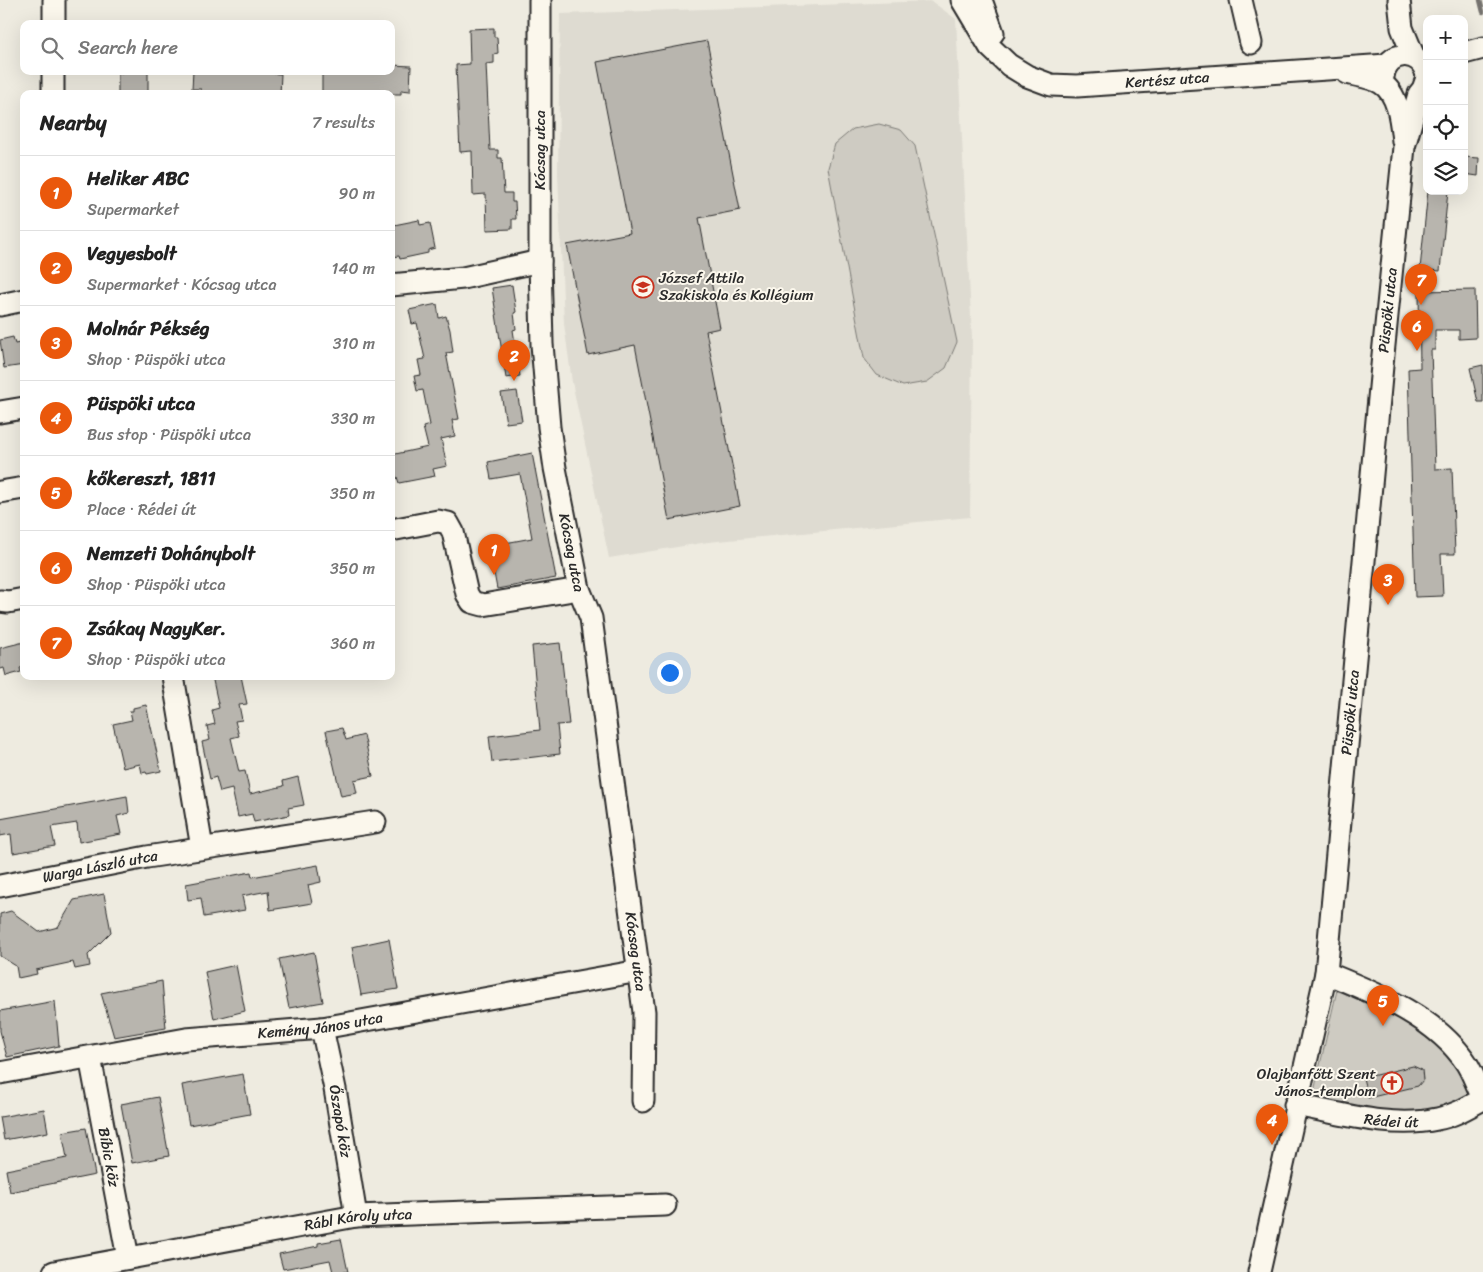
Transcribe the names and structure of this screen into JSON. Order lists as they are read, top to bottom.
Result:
{
  "streets": {
    "street": [
      "Kertész utca",
      "Kócsag utca",
      "Püspöki utca",
      "Warga László utca",
      "Kemény János utca",
      "Rédei út",
      "Őszapó köz",
      "Bíbic köz",
      "Rábl Károly utca"
    ]
  },
  "crossings": [
    ["Kócsag utca", "Kemény János utca"],
    ["Püspöki utca", "Rédei út"],
    ["Kemény János utca", "Őszapó köz"],
    ["Kemény János utca", "Bíbic köz"],
    ["Őszapó köz", "Rábl Károly utca"],
    ["Bíbic köz", "Rábl Károly utca"]
  ],
  "places": {
    "school or university": ["József Attila Szakiskola és Kollégium"],
    "church": ["Olajbanfőtt Szent János-templom"]
  },
  "page": {
    "map_buttons": ["+", "−"],
    "search": "Search here",
    "heading": ["Nearby", "7 results"],
    "list": [
      {
        "mark": "1",
        "name": "Heliker ABC",
        "note": "Supermarket",
        "value": "90 m"
      },
      {
        "mark": "2",
        "name": "Vegyesbolt",
        "note": "Supermarket · Kócsag utca",
        "value": "140 m"
      },
      {
        "mark": "3",
        "name": "Molnár Pékség",
        "note": "Shop · Püspöki utca",
        "value": "310 m"
      },
      {
        "mark": "4",
        "name": "Püspöki utca",
        "note": "Bus stop · Püspöki utca",
        "value": "330 m"
      },
      {
        "mark": "5",
        "name": "kőkereszt, 1811",
        "note": "Place · Rédei út",
        "value": "350 m"
      },
      {
        "mark": "6",
        "name": "Nemzeti Dohánybolt",
        "note": "Shop · Püspöki utca",
        "value": "350 m"
      },
      {
        "mark": "7",
        "name": "Zsákay NagyKer.",
        "note": "Shop · Püspöki utca",
        "value": "360 m"
      }
    ],
    "pins": [
      "7",
      "6",
      "2",
      "1",
      "3",
      "5",
      "4"
    ]
  }
}
